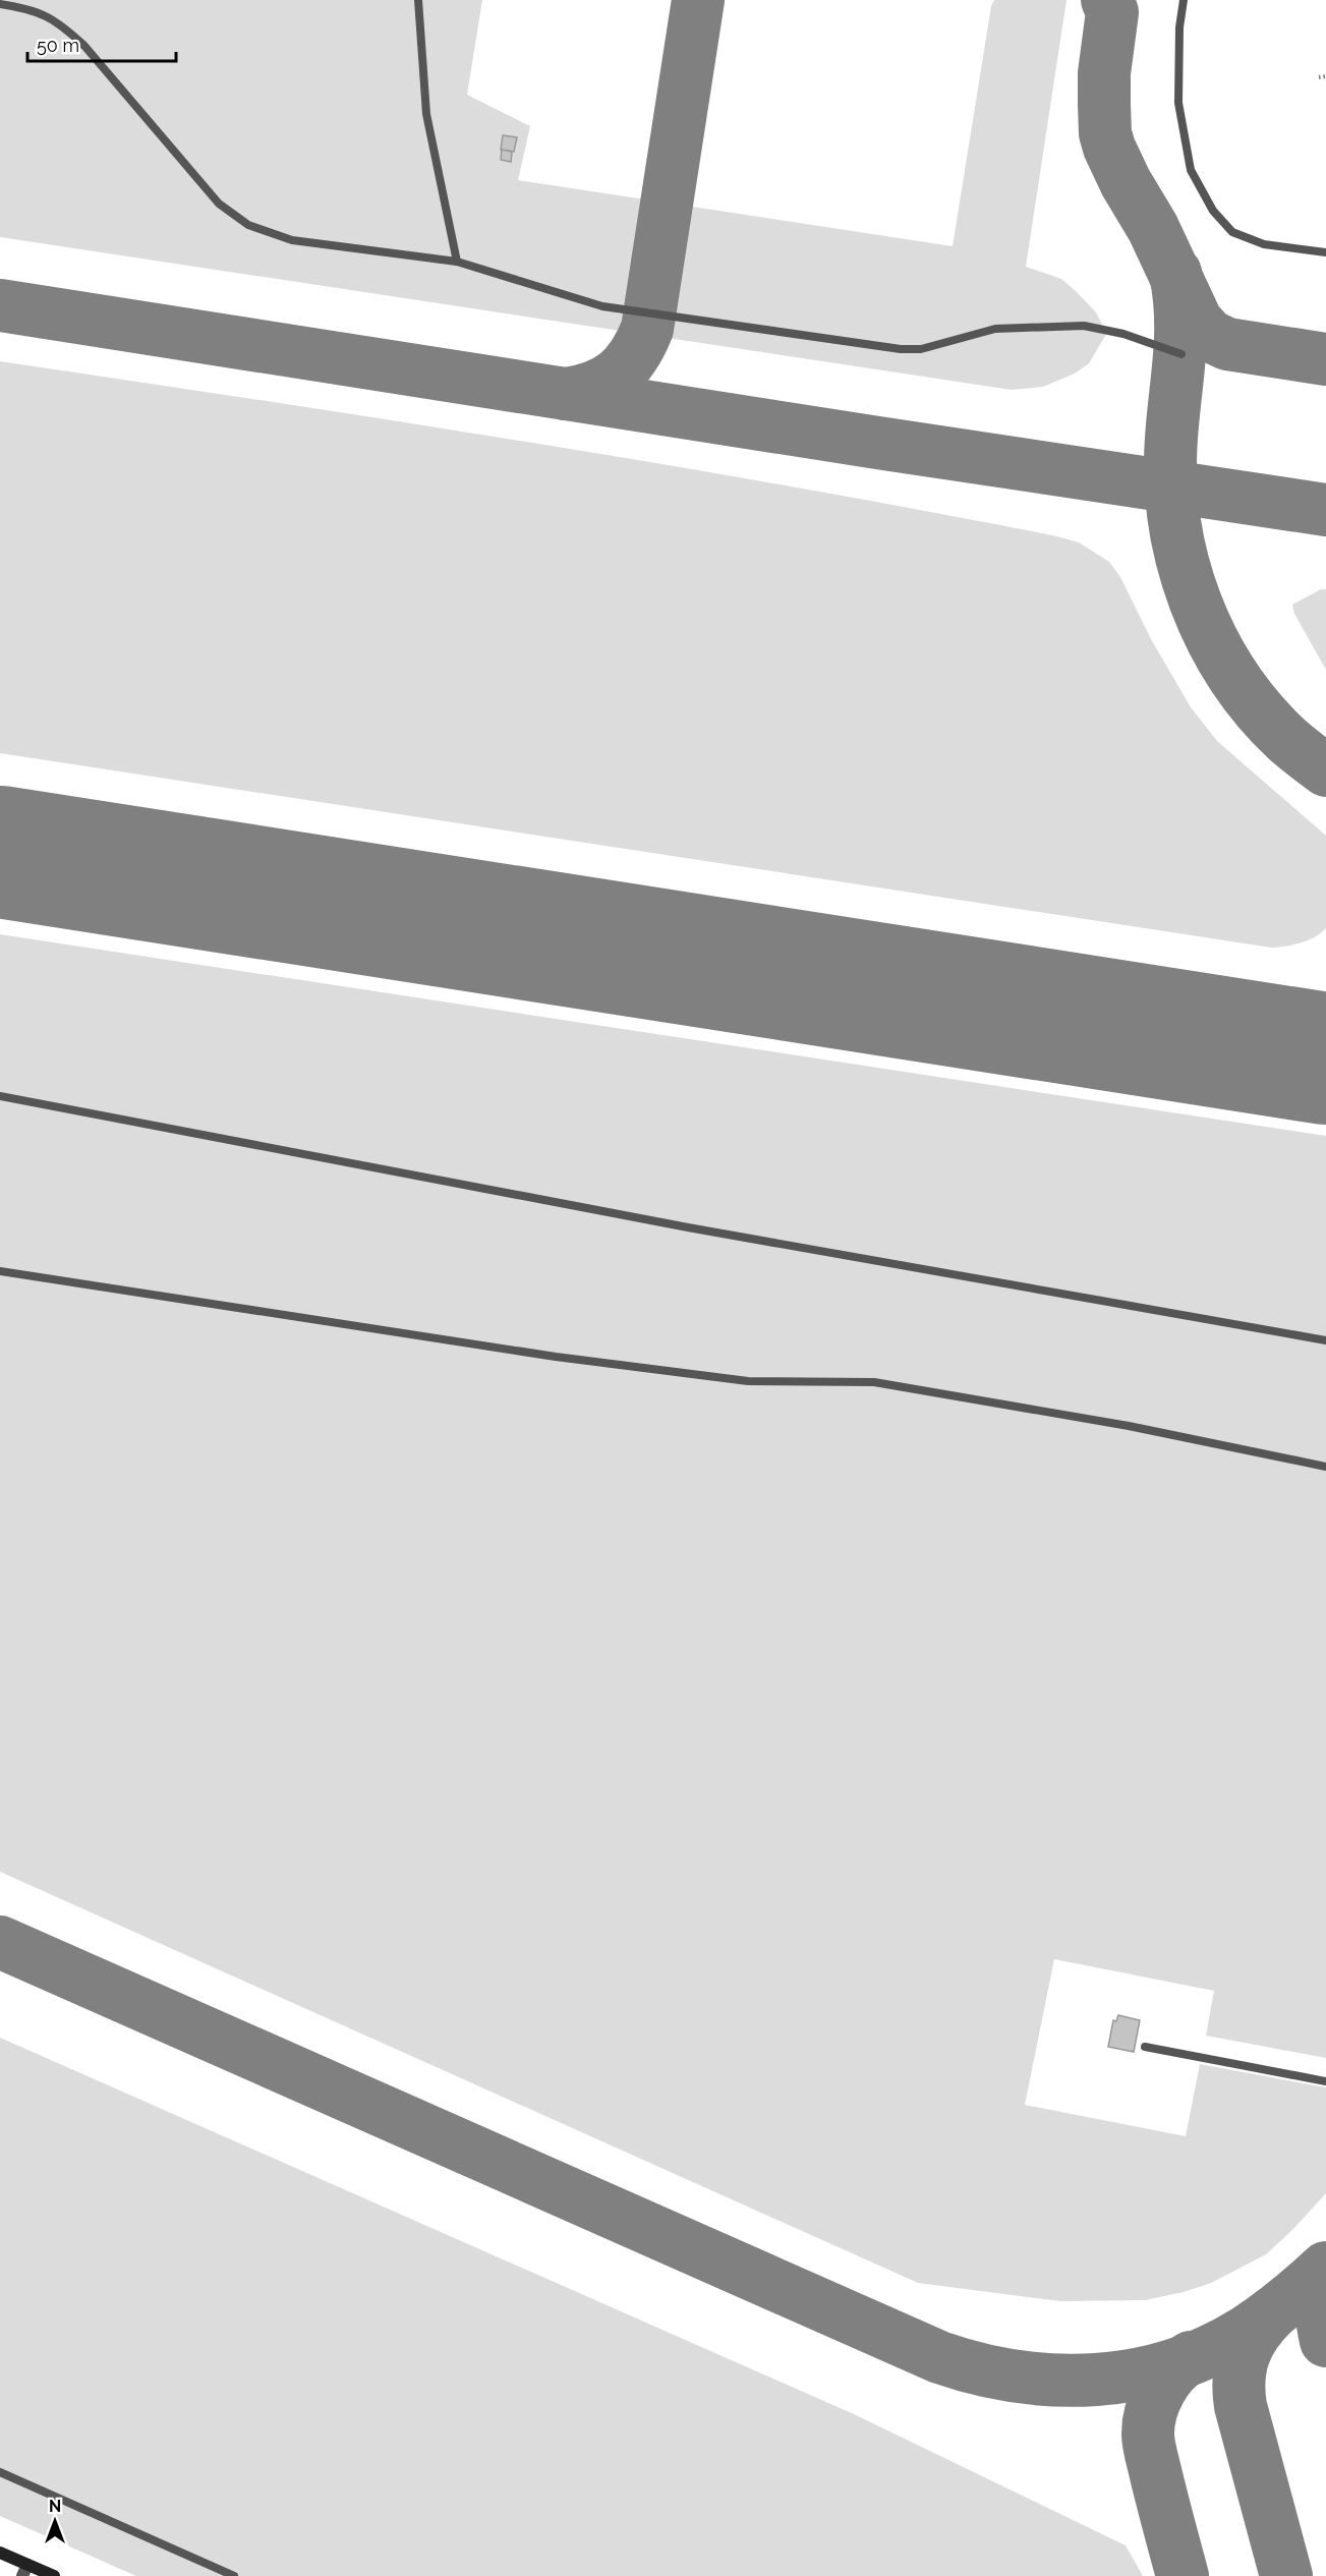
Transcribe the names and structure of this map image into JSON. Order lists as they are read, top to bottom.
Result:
{
  "scale_bar": "50 m",
  "north": "top"
}
